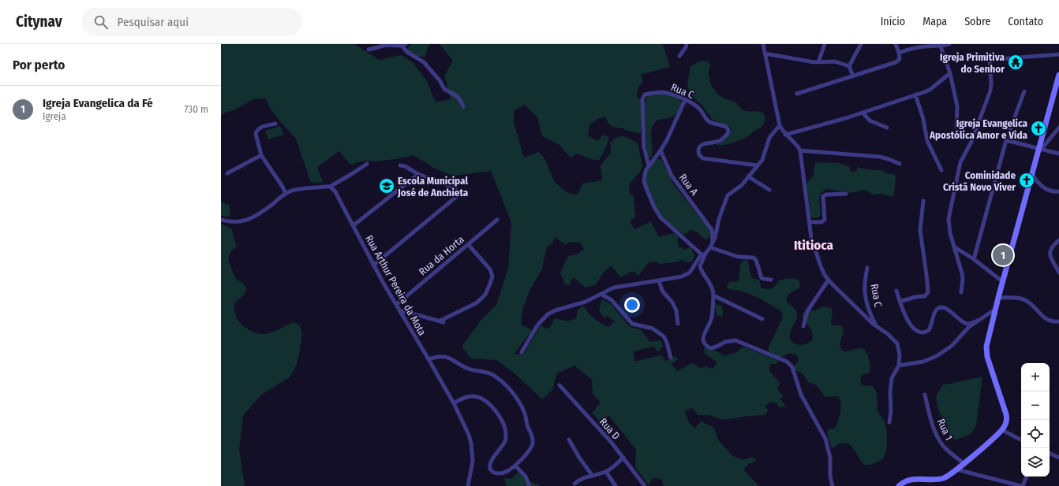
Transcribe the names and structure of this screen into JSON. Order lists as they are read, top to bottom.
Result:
{
  "streets": {
    "street": [
      "Rua C",
      "Rua A",
      "Rua da Horta",
      "Rua Arthur Pereira da Mota",
      "Rua D",
      "Rua 1"
    ]
  },
  "crossings": [
    ["Rua da Horta", "Rua Arthur Pereira da Mota"]
  ],
  "districts": ["Ititioca"],
  "places": {
    "temple": ["Igreja Primitiva do Senhor"],
    "church": ["Igreja Evangelica Apostólica Amor e Vida", "Cominidade Cristã Novo Viver"],
    "school or university": ["Escola Municipal José de Anchieta"]
  },
  "page": {
    "header": "Citynav",
    "search": "Pesquisar aqui",
    "nav": [
      "Início",
      "Mapa",
      "Sobre",
      "Contato"
    ],
    "heading": "Por perto",
    "list": [
      {
        "mark": "1",
        "name": "Igreja Evangelica da Fé",
        "note": "Igreja",
        "value": "730 m"
      }
    ],
    "pins": "1",
    "map_buttons": ["+", "−"]
  }
}
